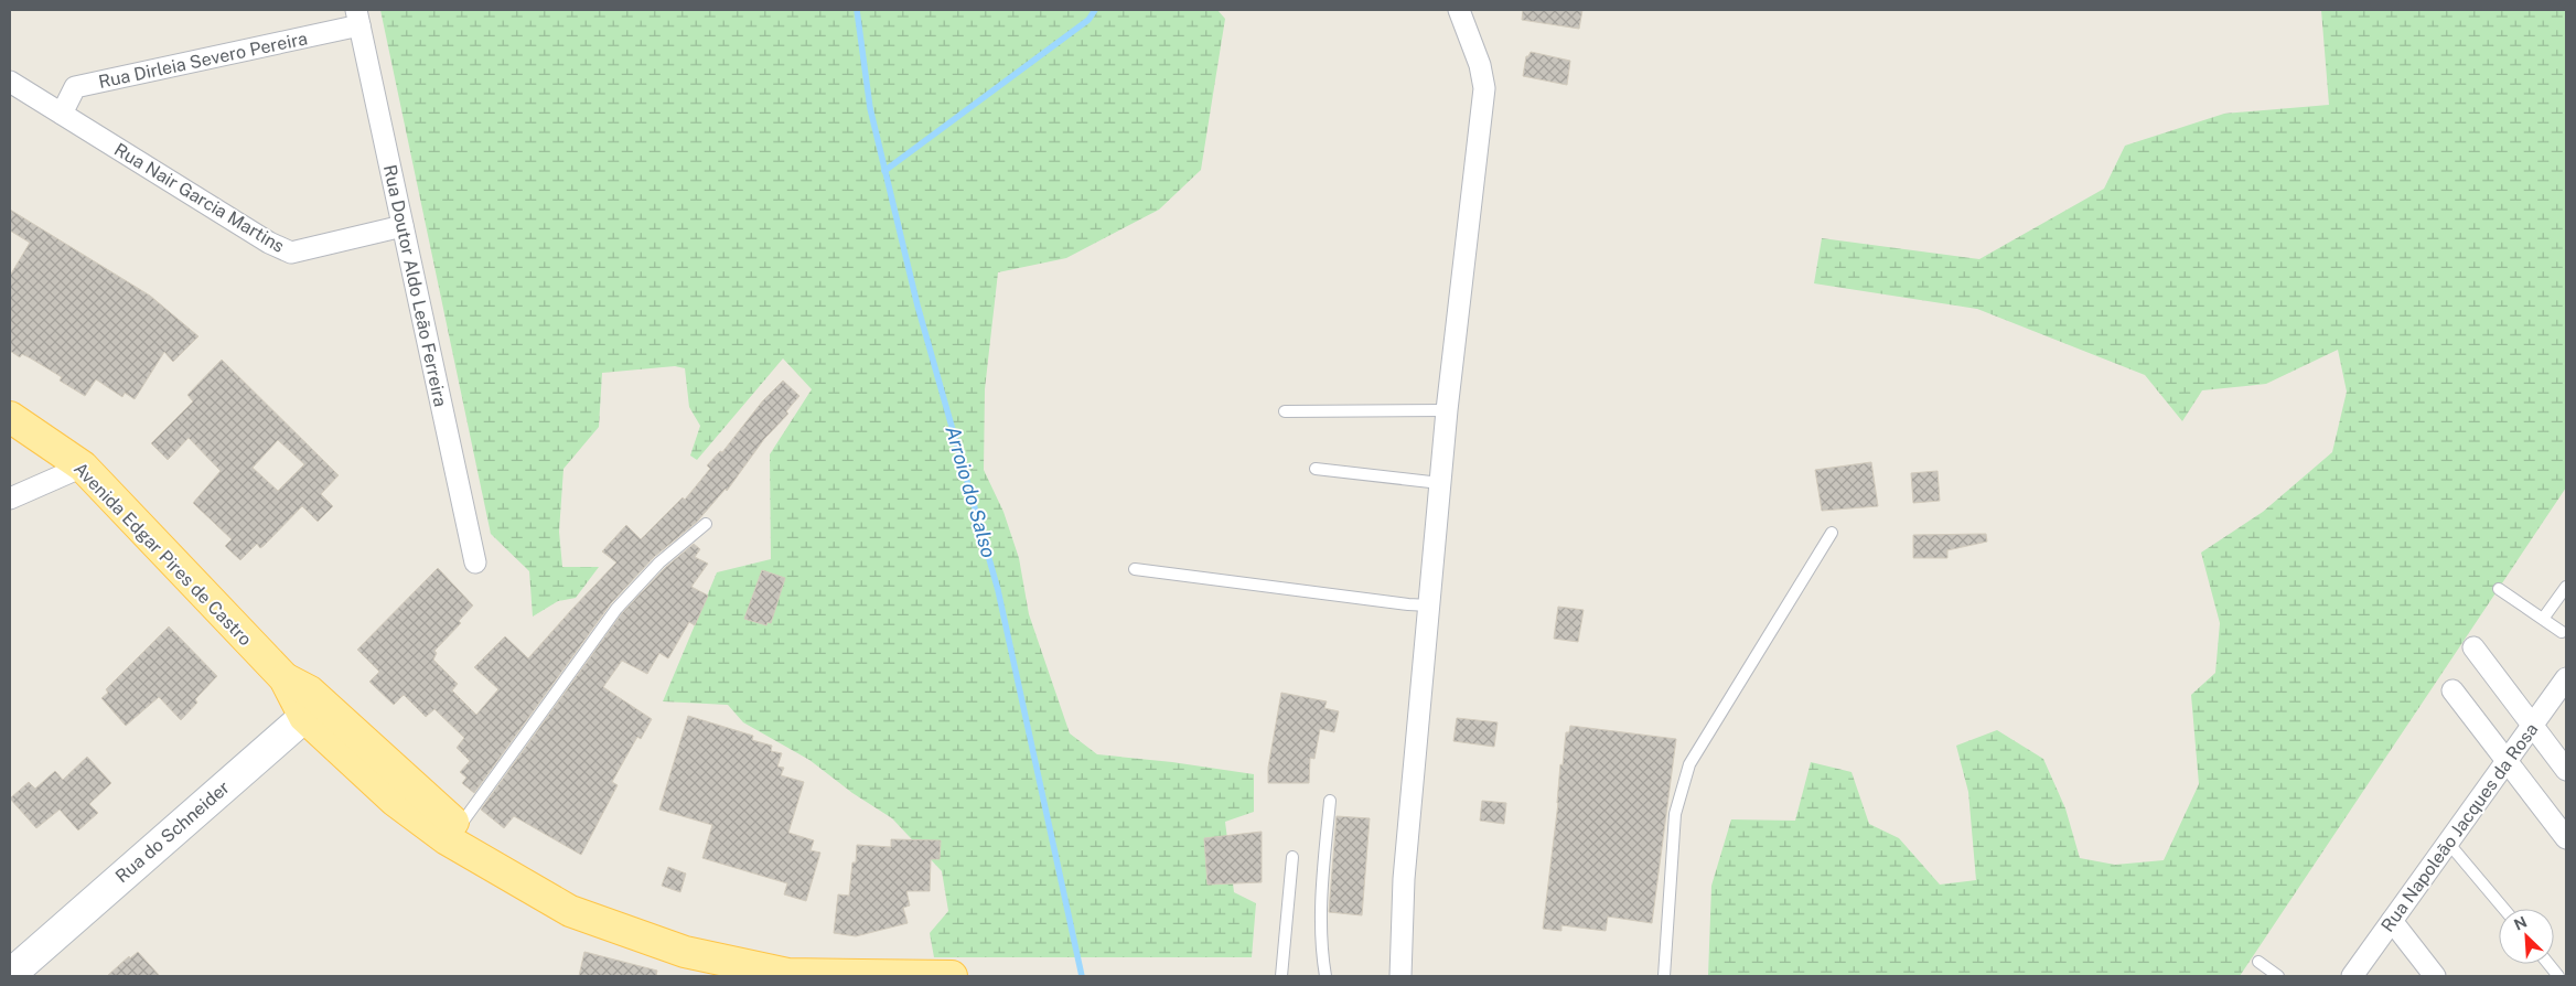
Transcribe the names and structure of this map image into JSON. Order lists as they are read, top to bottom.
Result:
{
  "streets": {
    "main road": ["Avenida Edgar Pires de Castro"],
    "street": [
      "Rua Dirleia Severo Pereira",
      "Rua Nair Garcia Martins",
      "Rua Doutor Aldo Leão Ferreira",
      "Rua Napoleão Jacques da Rosa",
      "Rua do Schneider"
    ]
  },
  "crossings": [
    ["Rua Dirleia Severo Pereira", "Rua Nair Garcia Martins"],
    ["Rua Dirleia Severo Pereira", "Rua Doutor Aldo Leão Ferreira"],
    ["Rua Nair Garcia Martins", "Rua Doutor Aldo Leão Ferreira"],
    ["Avenida Edgar Pires de Castro", "Rua do Schneider"]
  ],
  "water": ["Arroio do Salso"],
  "north": "top left"
}
